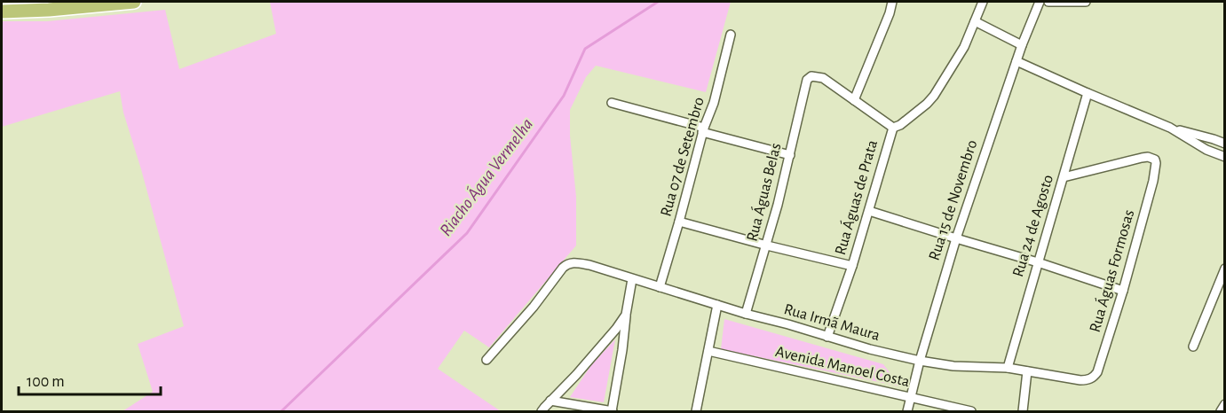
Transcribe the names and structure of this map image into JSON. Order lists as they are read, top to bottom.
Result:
{
  "streets": {
    "street": [
      "Rua 07 de Setembro",
      "Rua Águas Belas",
      "Rua Águas de Prata",
      "Rua 15 de Novembro",
      "Rua 24 de Agosto",
      "Rua Águas Formosas",
      "Rua Irmã Maura",
      "Avenida Manoel Costa"
    ]
  },
  "crossings": [
    ["Rua 07 de Setembro", "Rua Irmã Maura"],
    ["Rua Águas Belas", "Rua Irmã Maura"],
    ["Rua Águas de Prata", "Rua Irmã Maura"],
    ["Rua 15 de Novembro", "Rua Irmã Maura"],
    ["Rua 15 de Novembro", "Avenida Manoel Costa"],
    ["Rua 24 de Agosto", "Rua Águas Formosas"],
    ["Rua 24 de Agosto", "Rua Irmã Maura"],
    ["Rua Águas Formosas", "Rua Irmã Maura"]
  ],
  "water": ["Riacho Água Vermelha"],
  "scale_bar": "100 m"
}
